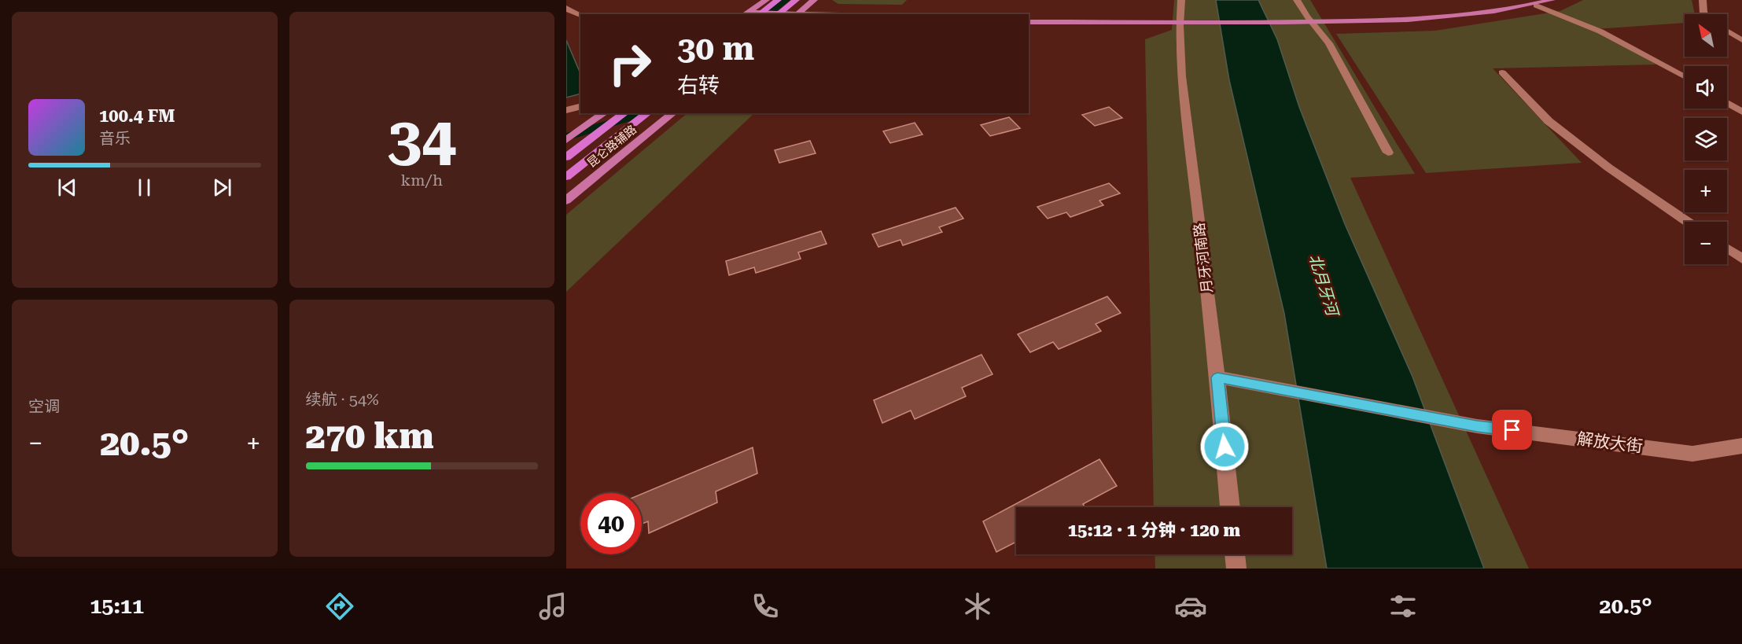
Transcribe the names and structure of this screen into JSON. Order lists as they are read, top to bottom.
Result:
{
  "streets": {
    "main road": ["昆仑路辅路"],
    "street": ["月牙河南路", "解放大街"]
  },
  "crossings": [
    ["月牙河南路", "解放大街"]
  ],
  "water": ["北月牙河"],
  "north": "top left",
  "page": {
    "tile": [
      ["34", "km/h"],
      "空调",
      ["续航 · 54%", "270 km"]
    ],
    "map_buttons": ["+", "−"],
    "turn": ["30 m", "右转"],
    "song": ["100.4 FM", "音乐"],
    "heat": ["−", "20.5°", "+"],
    "limit": "40",
    "trip": "15:12 · 1 分钟 · 120 m",
    "tabs": ["15:11", "20.5°"]
  }
}
